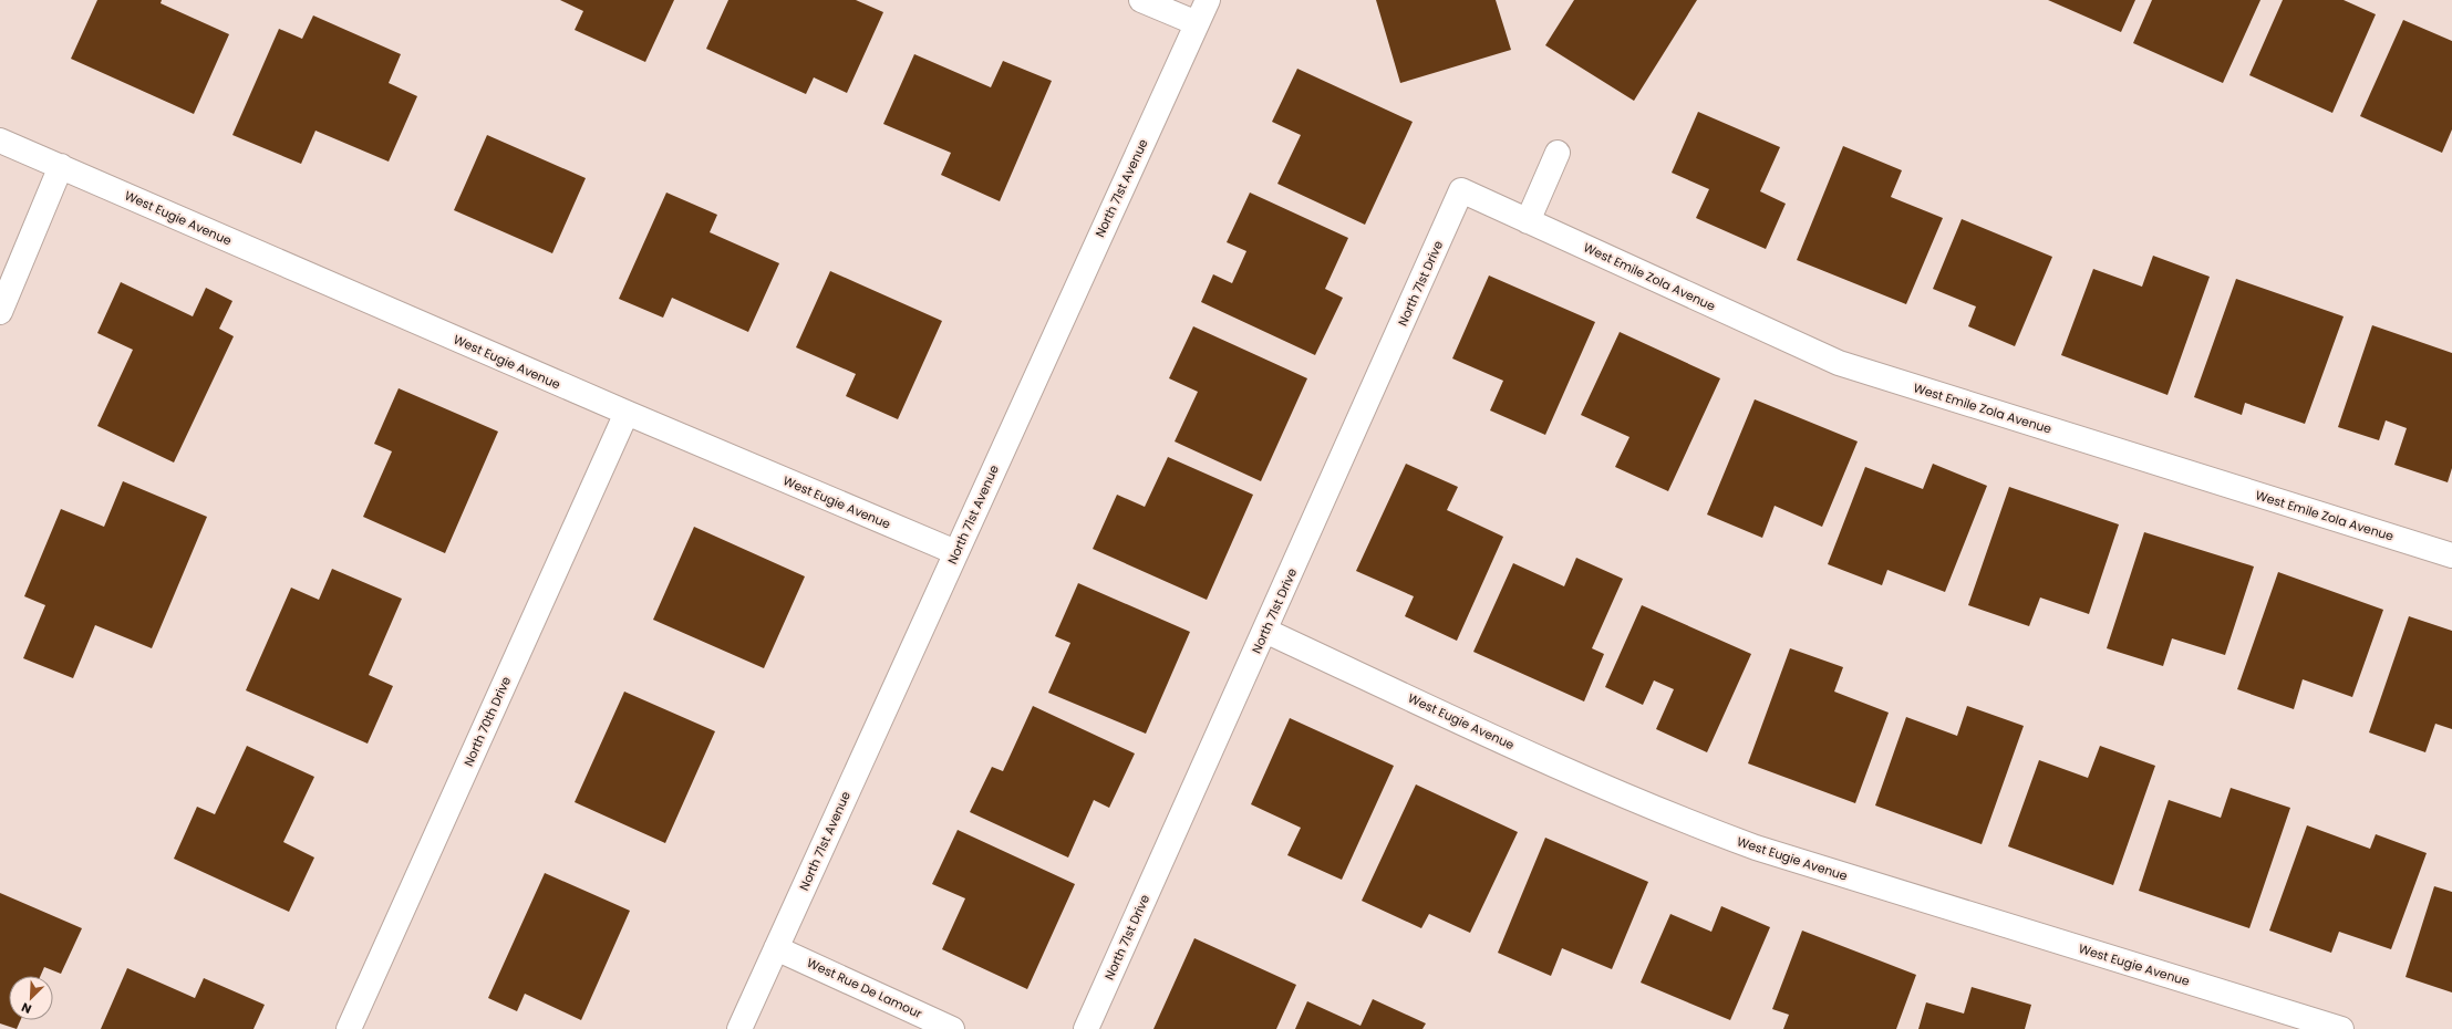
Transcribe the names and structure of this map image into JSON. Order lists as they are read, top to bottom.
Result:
{
  "streets": {
    "street": [
      "North 71st Avenue",
      "West Eugie Avenue",
      "West Emile Zola Avenue",
      "North 71st Drive",
      "North 70th Drive",
      "West Rue De Lamour"
    ]
  },
  "crossings": [
    ["North 71st Avenue", "West Eugie Avenue"],
    ["North 71st Avenue", "West Rue De Lamour"],
    ["West Eugie Avenue", "North 71st Drive"],
    ["West Eugie Avenue", "North 70th Drive"],
    ["West Emile Zola Avenue", "North 71st Drive"]
  ],
  "north": "bottom left"
}
